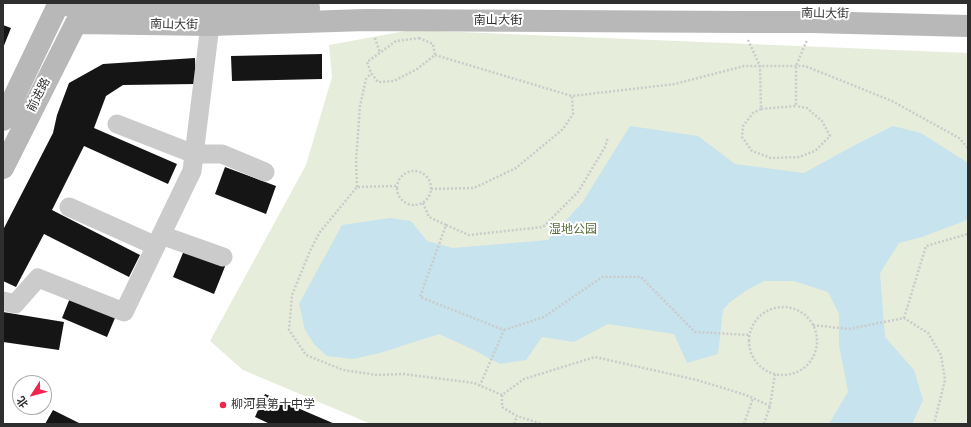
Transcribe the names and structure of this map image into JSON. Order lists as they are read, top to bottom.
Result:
{
  "streets": {
    "street": ["南山大街", "前进路"]
  },
  "crossings": [
    ["南山大街", "前进路"]
  ],
  "parks": ["湿地公园"],
  "places": ["柳河县第十中学"],
  "north": "bottom left"
}
